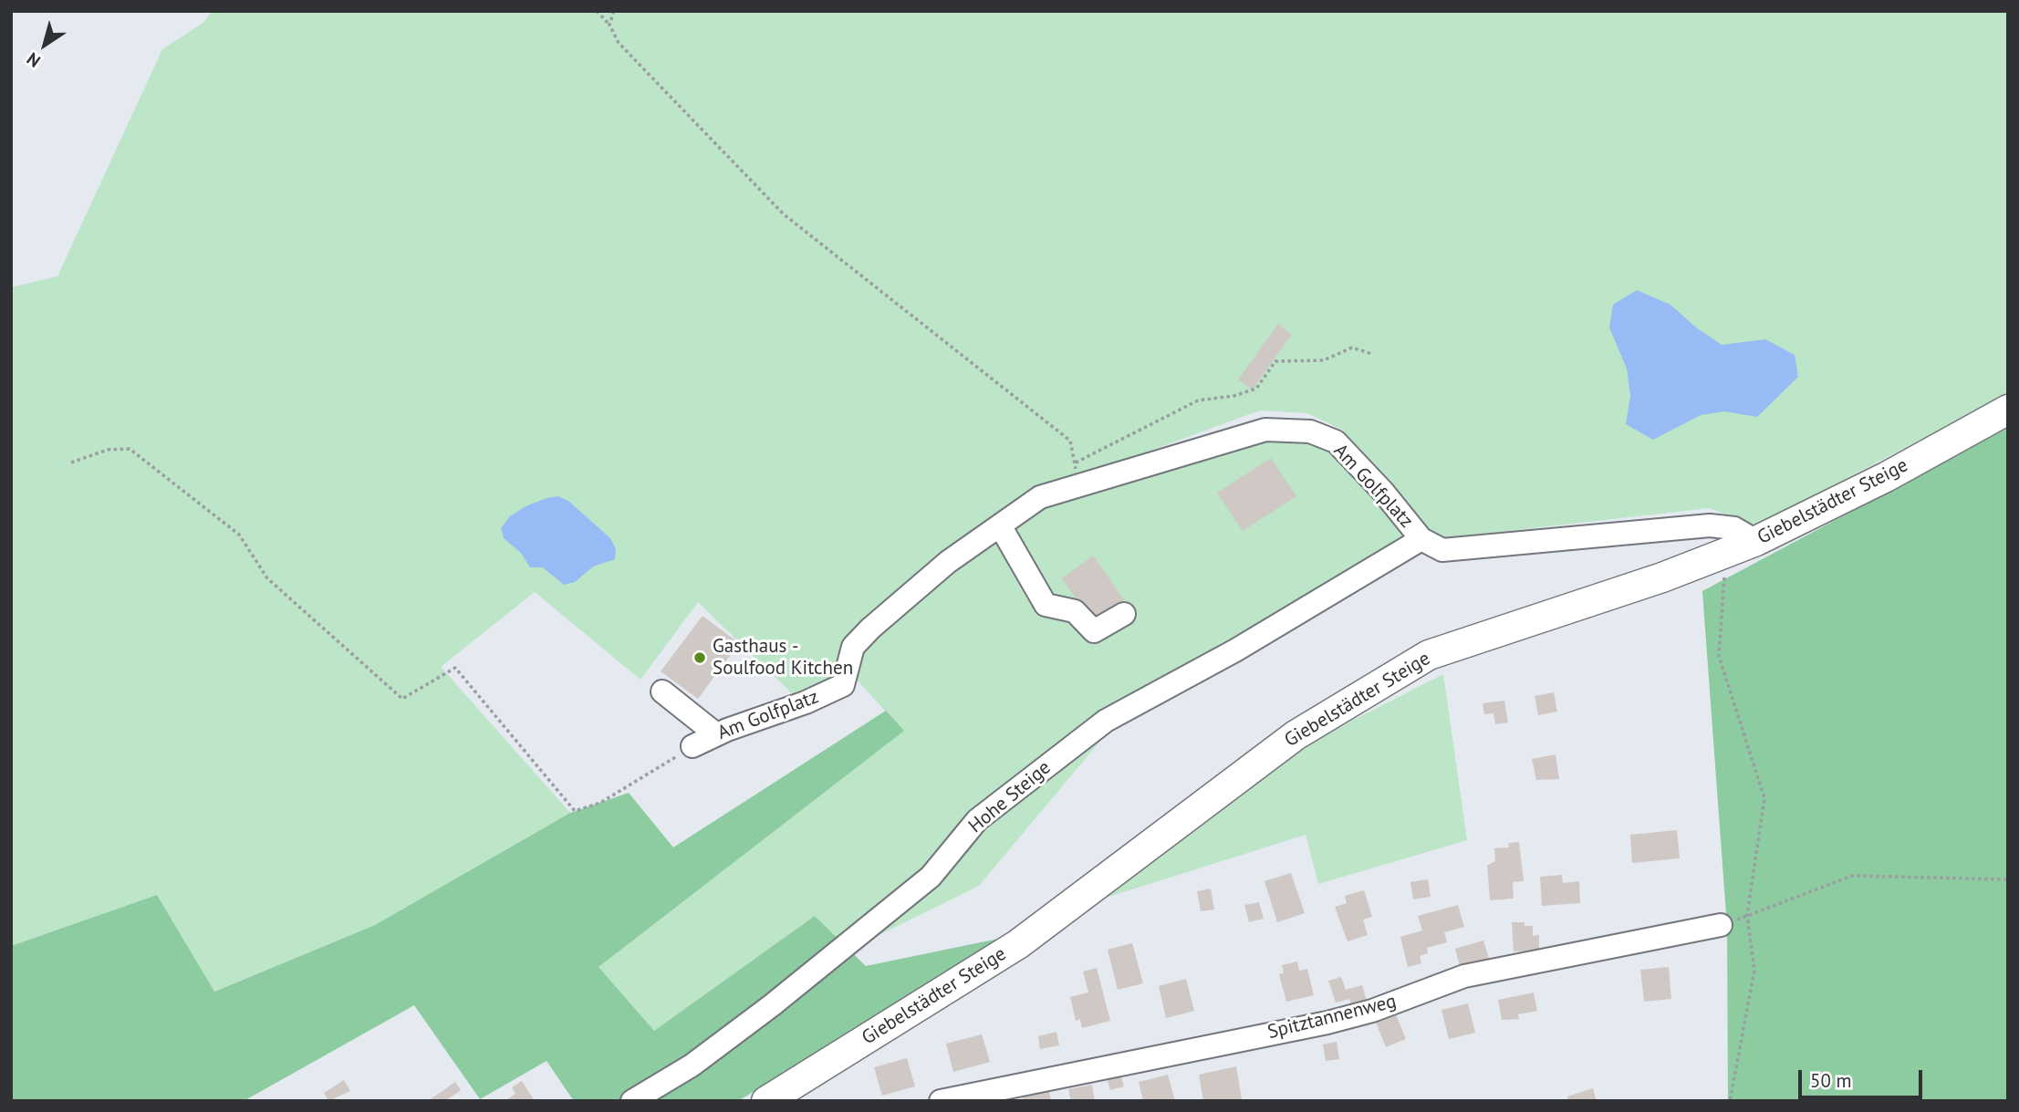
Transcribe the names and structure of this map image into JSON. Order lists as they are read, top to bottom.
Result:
{
  "streets": {
    "main road": ["Giebelstädter Steige"],
    "street": ["Am Golfplatz", "Hohe Steige", "Spitztannenweg"]
  },
  "crossings": [
    ["Am Golfplatz", "Giebelstädter Steige"],
    ["Am Golfplatz", "Hohe Steige"]
  ],
  "places": ["Gasthaus - Soulfood Kitchen"],
  "scale_bar": "50 m",
  "north": "bottom left"
}
